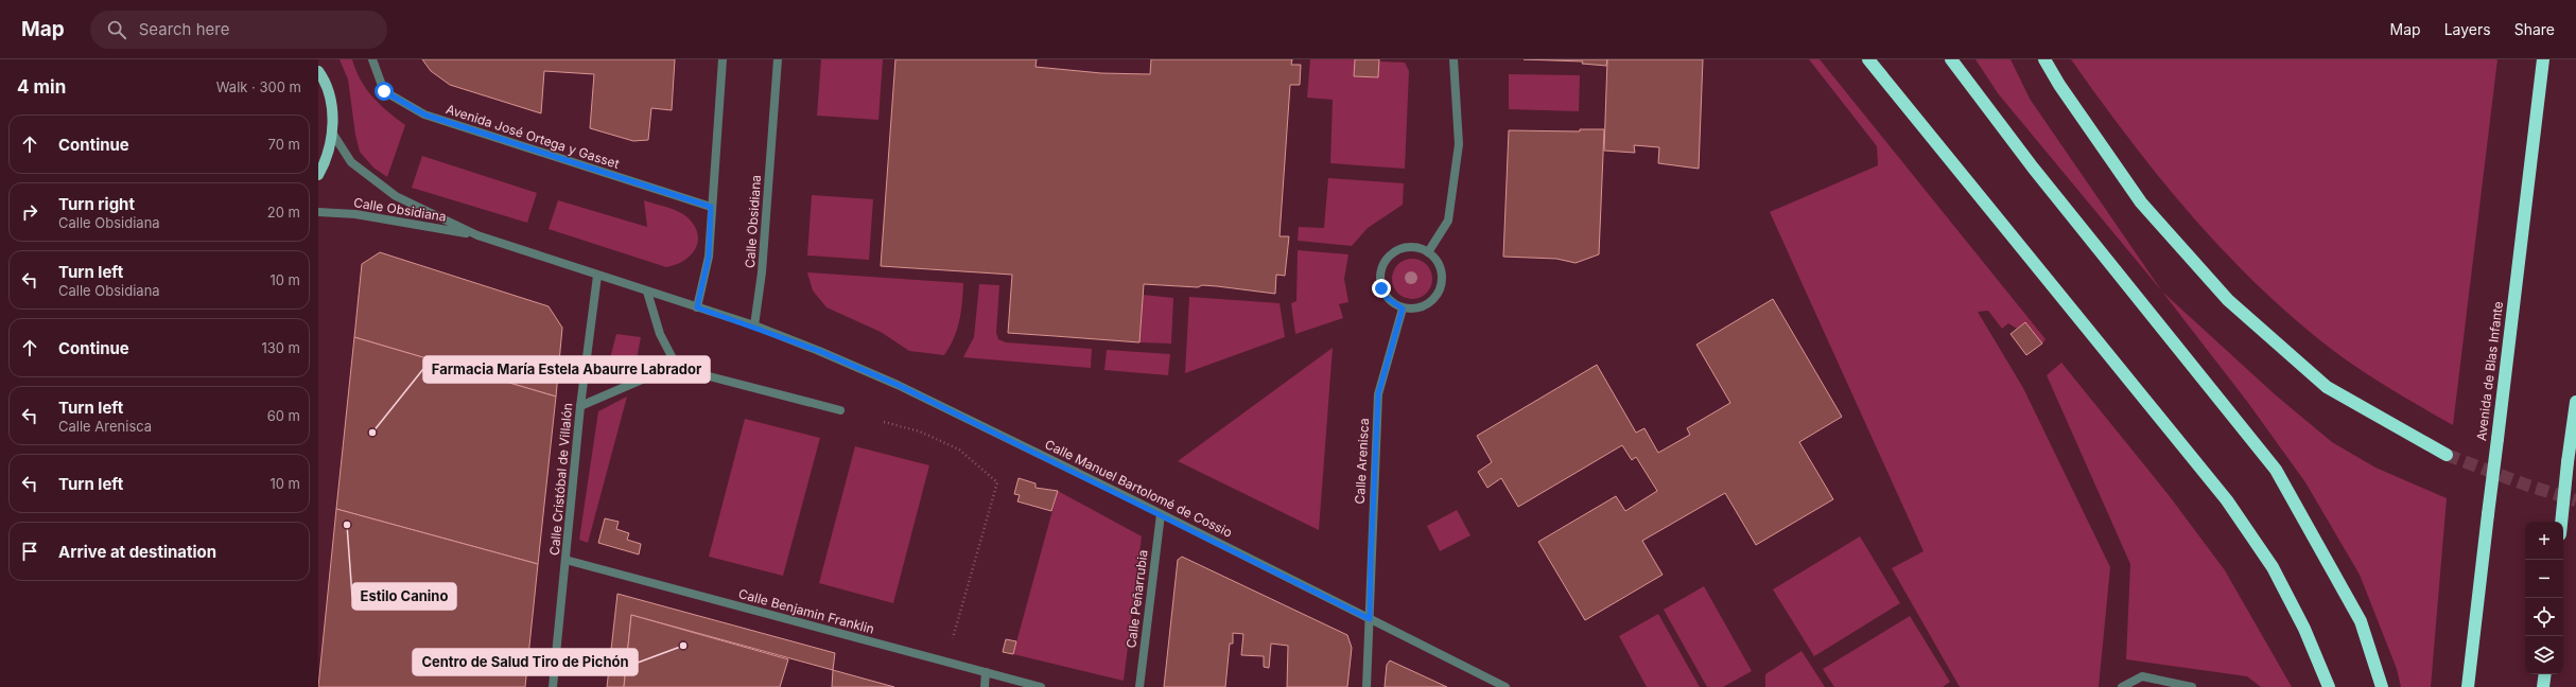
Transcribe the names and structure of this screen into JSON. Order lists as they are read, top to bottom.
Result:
{
  "streets": {
    "highway": ["Avenida de Blas Infante"],
    "street": [
      "Avenida José Ortega y Gasset",
      "Calle Obsidiana",
      "Calle Arenisca",
      "Calle Cristóbal de Villalón",
      "Calle Manuel Bartolomé de Cossio",
      "Calle Peñarrubia",
      "Calle Benjamin Franklin"
    ]
  },
  "crossings": [
    ["Calle Obsidiana", "Calle Cristóbal de Villalón"],
    ["Calle Obsidiana", "Calle Manuel Bartolomé de Cossio"],
    ["Calle Arenisca", "Calle Manuel Bartolomé de Cossio"],
    ["Calle Cristóbal de Villalón", "Calle Benjamin Franklin"],
    ["Calle Manuel Bartolomé de Cossio", "Calle Peñarrubia"]
  ],
  "places": ["Farmacia María Estela Abaurre Labrador", "Estilo Canino", "Centro de Salud Tiro de Pichón"],
  "page": {
    "header": "Map",
    "search": "Search here",
    "nav": ["Map", "Layers", "Share"],
    "heading": ["4 min", "Walk · 300 m"],
    "list": [
      ["Continue", "70 m"],
      ["Turn right", "Calle Obsidiana", "20 m"],
      ["Turn left", "Calle Obsidiana", "10 m"],
      ["Continue", "130 m"],
      ["Turn left", "Calle Arenisca", "60 m"],
      ["Turn left", "10 m"],
      "Arrive at destination"
    ],
    "map_buttons": ["+", "−"]
  }
}
